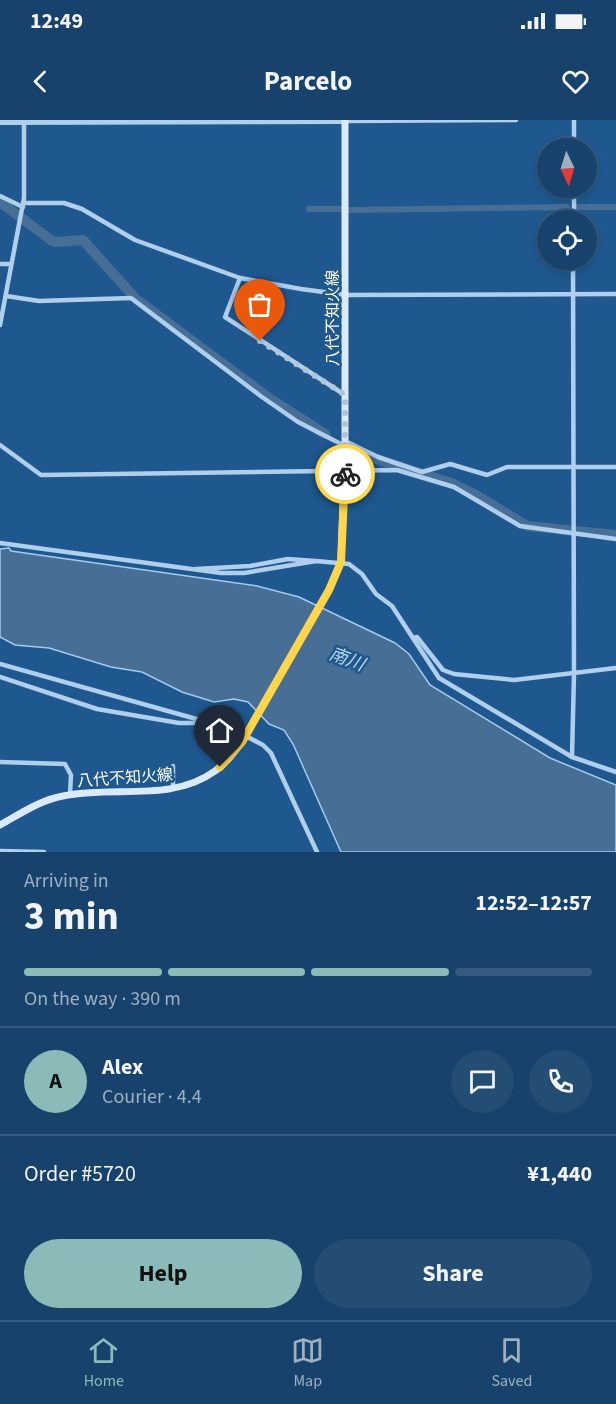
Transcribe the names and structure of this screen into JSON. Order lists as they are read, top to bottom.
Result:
{
  "streets": {
    "main road": ["八代不知火線"]
  },
  "water": ["南川"],
  "north": "bottom",
  "page": {
    "status": "12:49",
    "header": "Parcelo",
    "heading": ["3 min", "Arriving in", "12:52–12:57"],
    "panel": [
      "Alex",
      "Courier · 4.4",
      "Order #5720",
      "¥1,440"
    ],
    "bar": "On the way · 390 m",
    "round": "A",
    "buttons": ["Help", "Share"],
    "tabs": ["Home", "Map", "Saved"]
  }
}
